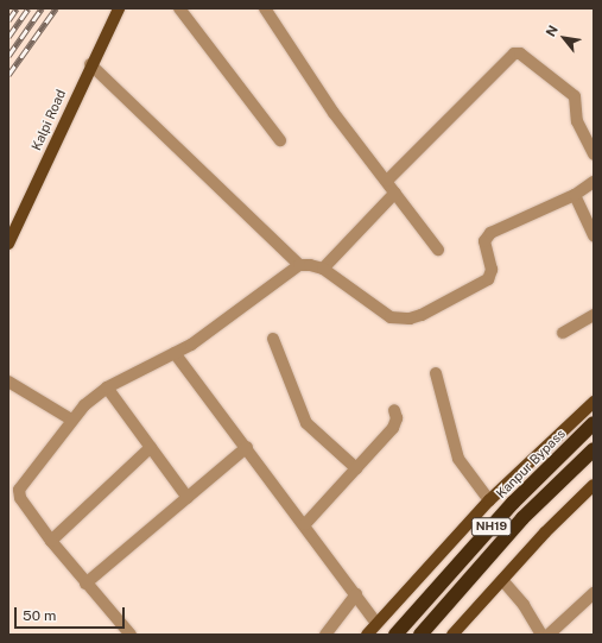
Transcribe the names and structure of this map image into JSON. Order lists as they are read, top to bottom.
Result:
{
  "streets": {
    "highway": ["Kanpur Bypass", "NH19"],
    "main road": ["Kalpi Road"]
  },
  "scale_bar": "50 m",
  "north": "top left"
}
